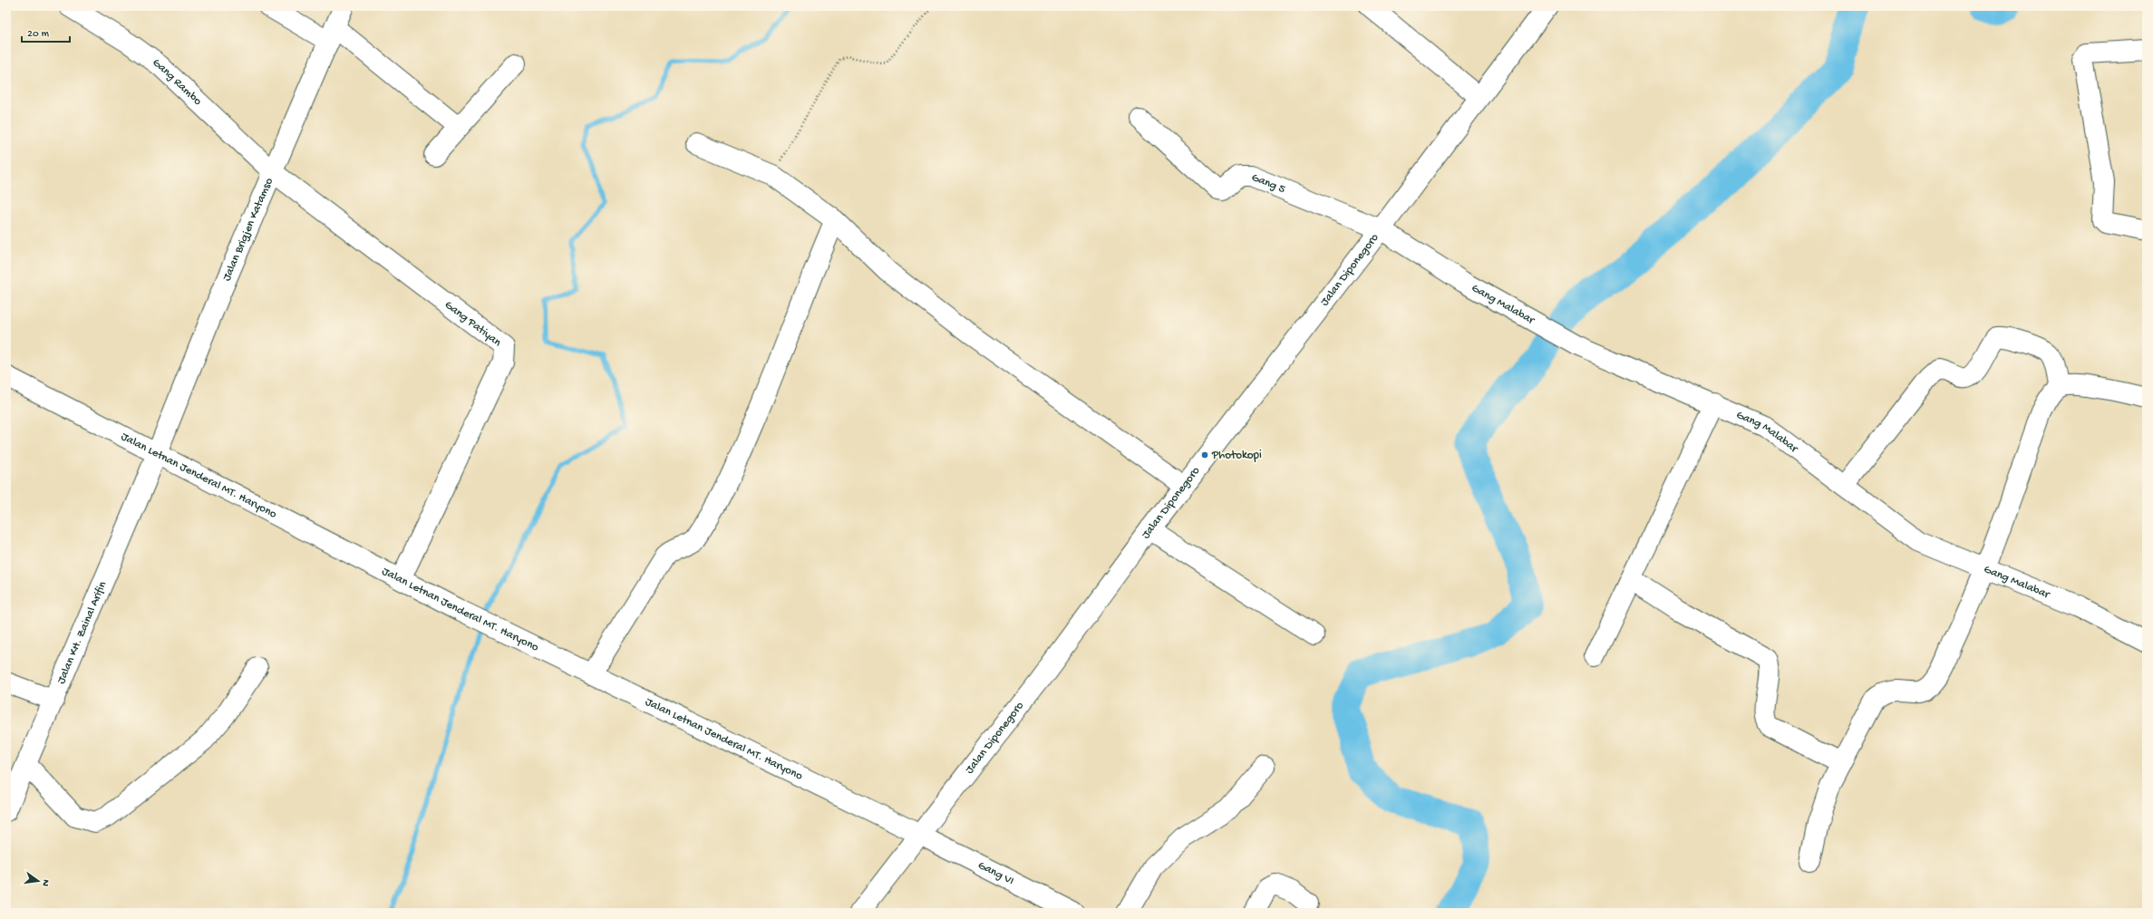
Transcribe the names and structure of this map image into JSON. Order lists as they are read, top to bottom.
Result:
{
  "streets": {
    "street": [
      "Gang Rambo",
      "Gang 5",
      "Jalan Brigjen Katamso",
      "Jalan Diponegoro",
      "Gang Malabar",
      "Gang Patiyan",
      "Jalan Letnan Jenderal MT. Haryono",
      "Jalan KH. Zainal Arifin",
      "Gang VI"
    ]
  },
  "crossings": [
    ["Gang Rambo", "Jalan Brigjen Katamso"],
    ["Gang Rambo", "Gang Patiyan"],
    ["Gang 5", "Jalan Diponegoro"],
    ["Gang 5", "Gang Malabar"],
    ["Jalan Brigjen Katamso", "Gang Patiyan"],
    ["Jalan Brigjen Katamso", "Jalan Letnan Jenderal MT. Haryono"],
    ["Jalan Brigjen Katamso", "Jalan KH. Zainal Arifin"],
    ["Jalan Diponegoro", "Gang Malabar"],
    ["Jalan Diponegoro", "Jalan Letnan Jenderal MT. Haryono"],
    ["Jalan Diponegoro", "Gang VI"],
    ["Gang Patiyan", "Jalan Letnan Jenderal MT. Haryono"],
    ["Jalan Letnan Jenderal MT. Haryono", "Jalan KH. Zainal Arifin"],
    ["Jalan Letnan Jenderal MT. Haryono", "Gang VI"]
  ],
  "places": ["Photokopi"],
  "scale_bar": "20 m",
  "north": "right"
}
